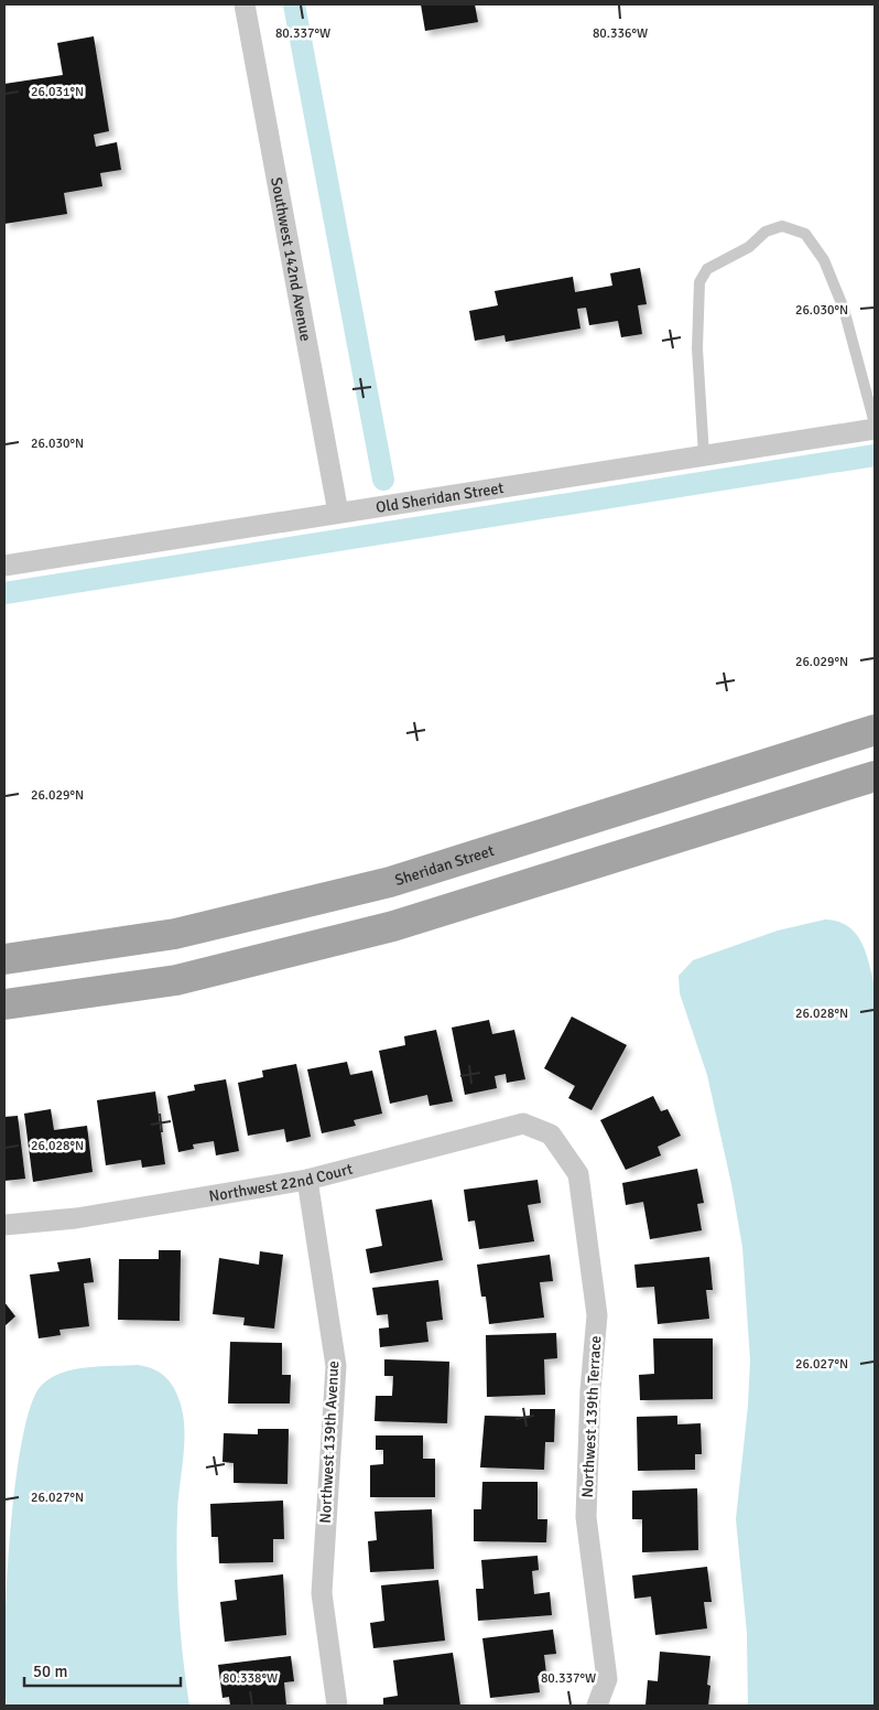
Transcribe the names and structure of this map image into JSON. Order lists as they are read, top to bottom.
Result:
{
  "streets": {
    "main road": ["Sheridan Street"],
    "street": [
      "Southwest 142nd Avenue",
      "Old Sheridan Street",
      "Northwest 22nd Court",
      "Northwest 139th Terrace",
      "Northwest 139th Avenue"
    ]
  },
  "crossings": [
    ["Southwest 142nd Avenue", "Old Sheridan Street"],
    ["Northwest 22nd Court", "Northwest 139th Terrace"],
    ["Northwest 22nd Court", "Northwest 139th Avenue"]
  ],
  "scale_bar": "50 m",
  "coordinates": [
    "80.336°W",
    "80.337°W",
    "26.031°N",
    "26.030°N",
    "26.029°N",
    "26.028°N",
    "26.027°N",
    "80.338°W"
  ]
}
